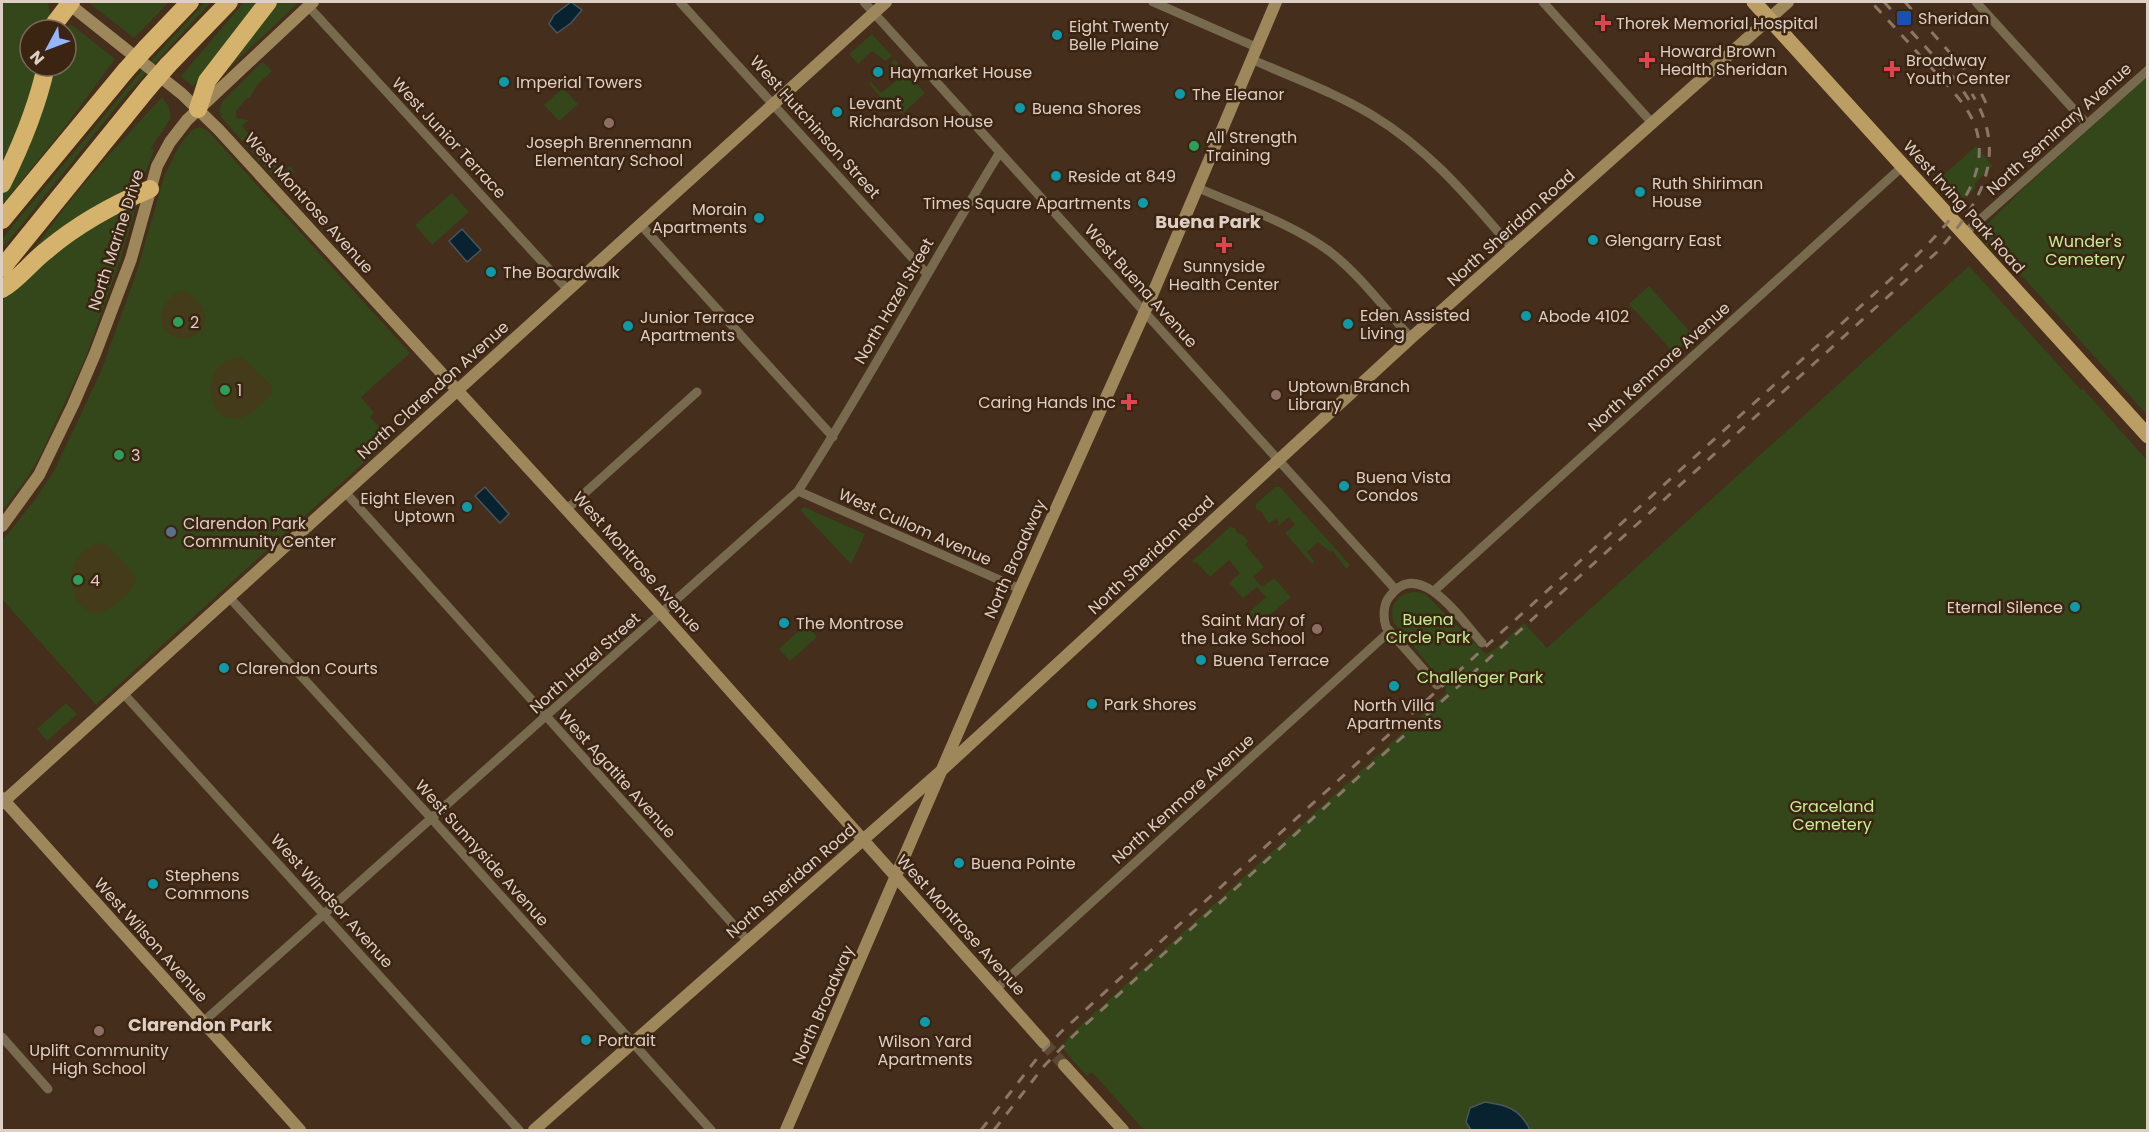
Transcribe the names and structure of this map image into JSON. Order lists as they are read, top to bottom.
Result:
{
  "streets": {
    "main road": [
      "West Montrose Avenue",
      "West Irving Park Road",
      "North Sheridan Road",
      "North Marine Drive",
      "North Clarendon Avenue",
      "North Broadway",
      "West Wilson Avenue"
    ],
    "street": [
      "West Hutchinson Street",
      "North Seminary Avenue",
      "West Junior Terrace",
      "West Buena Avenue",
      "North Hazel Street",
      "North Kenmore Avenue",
      "West Cullom Avenue",
      "West Agatite Avenue",
      "West Sunnyside Avenue",
      "West Windsor Avenue"
    ]
  },
  "crossings": [
    ["West Hutchinson Street", "North Hazel Street"],
    ["West Hutchinson Street", "North Clarendon Avenue"],
    ["North Seminary Avenue", "West Irving Park Road"],
    ["West Junior Terrace", "North Marine Drive"],
    ["West Junior Terrace", "North Clarendon Avenue"],
    ["West Montrose Avenue", "North Sheridan Road"],
    ["West Montrose Avenue", "North Marine Drive"],
    ["West Montrose Avenue", "North Hazel Street"],
    ["West Montrose Avenue", "North Kenmore Avenue"],
    ["West Montrose Avenue", "North Clarendon Avenue"],
    ["West Montrose Avenue", "North Broadway"],
    ["West Irving Park Road", "North Sheridan Road"],
    ["West Irving Park Road", "North Kenmore Avenue"],
    ["North Sheridan Road", "West Buena Avenue"],
    ["North Sheridan Road", "North Broadway"],
    ["North Sheridan Road", "West Agatite Avenue"],
    ["North Sheridan Road", "West Sunnyside Avenue"],
    ["West Buena Avenue", "North Hazel Street"],
    ["West Buena Avenue", "North Clarendon Avenue"],
    ["West Buena Avenue", "North Broadway"],
    ["North Hazel Street", "West Cullom Avenue"],
    ["North Hazel Street", "West Agatite Avenue"],
    ["North Hazel Street", "West Sunnyside Avenue"],
    ["North Hazel Street", "West Windsor Avenue"],
    ["North Hazel Street", "West Wilson Avenue"],
    ["North Clarendon Avenue", "West Agatite Avenue"],
    ["North Clarendon Avenue", "West Sunnyside Avenue"],
    ["North Clarendon Avenue", "West Windsor Avenue"],
    ["North Clarendon Avenue", "West Wilson Avenue"],
    ["West Cullom Avenue", "North Broadway"]
  ],
  "districts": ["Buena Park", "Clarendon Park"],
  "parks": [
    "Wunder's Cemetery",
    "Buena Circle Park",
    "Challenger Park",
    "Graceland Cemetery"
  ],
  "places": {
    "transit": ["Sheridan"],
    "health": [
      "Thorek Memorial Hospital",
      "Howard Brown Health Sheridan",
      "Broadway Youth Center",
      "Sunnyside Health Center",
      "Caring Hands Inc"
    ],
    "other": [
      "Eight Twenty Belle Plaine",
      "Haymarket House",
      "Imperial Towers",
      "The Eleanor",
      "Buena Shores",
      "Levant Richardson House",
      "Joseph Brennemann Elementary School",
      "All Strength Training",
      "Reside at 849",
      "Ruth Shiriman House",
      "Times Square Apartments",
      "Morain Apartments",
      "Glengarry East",
      "The Boardwalk",
      "Abode 4102",
      "2",
      "Eden Assisted Living",
      "Junior Terrace Apartments",
      "1",
      "Uptown Branch Library",
      "3",
      "Buena Vista Condos",
      "Eight Eleven Uptown",
      "Clarendon Park Community Center",
      "4",
      "Eternal Silence",
      "The Montrose",
      "Saint Mary of the Lake School",
      "Buena Terrace",
      "Clarendon Courts",
      "North Villa Apartments",
      "Park Shores",
      "Buena Pointe",
      "Stephens Commons",
      "Wilson Yard Apartments",
      "Uplift Community High School",
      "Portrait"
    ]
  },
  "north": "bottom left"
}
